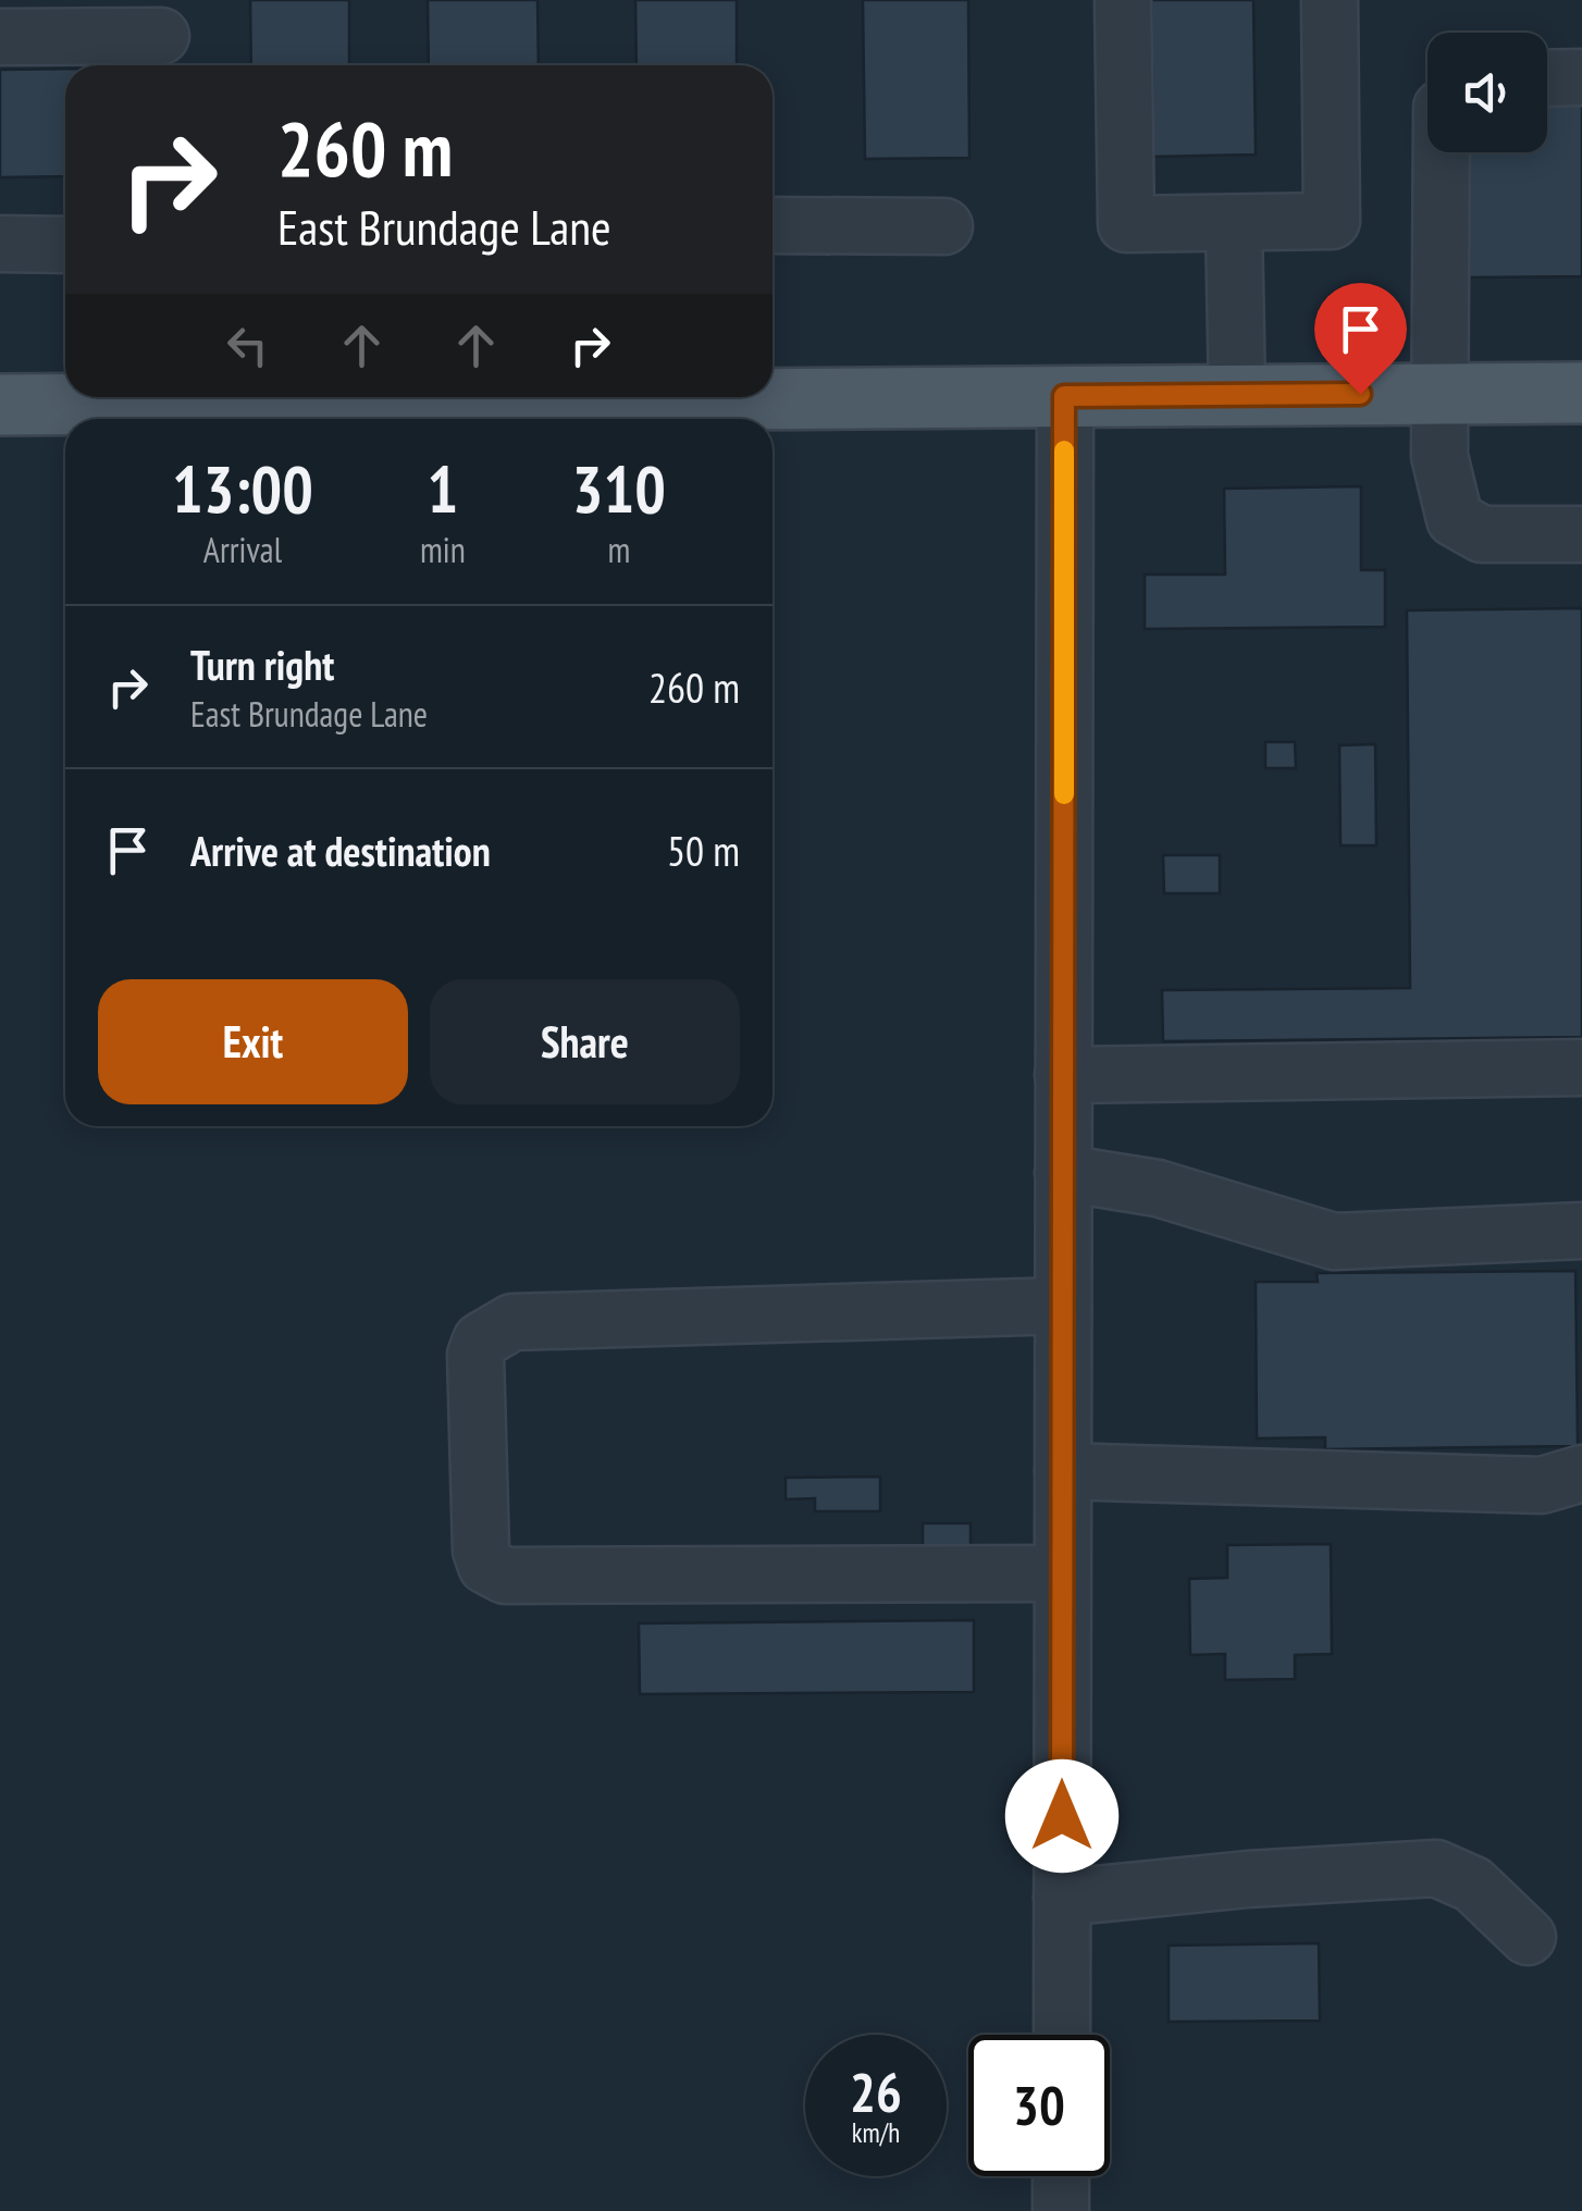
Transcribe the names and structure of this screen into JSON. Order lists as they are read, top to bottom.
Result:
{
  "page": {
    "turn": ["260 m", "East Brundage Lane"],
    "eta": [
      "13:00",
      "Arrival",
      "1",
      "min",
      "310",
      "m"
    ],
    "list": [
      {
        "name": "Turn right",
        "note": "East Brundage Lane",
        "value": "260 m"
      },
      {
        "name": "Arrive at destination",
        "value": "50 m"
      }
    ],
    "buttons": ["Exit", "Share"],
    "speed": "26 km/h",
    "limit": "30"
  }
}
